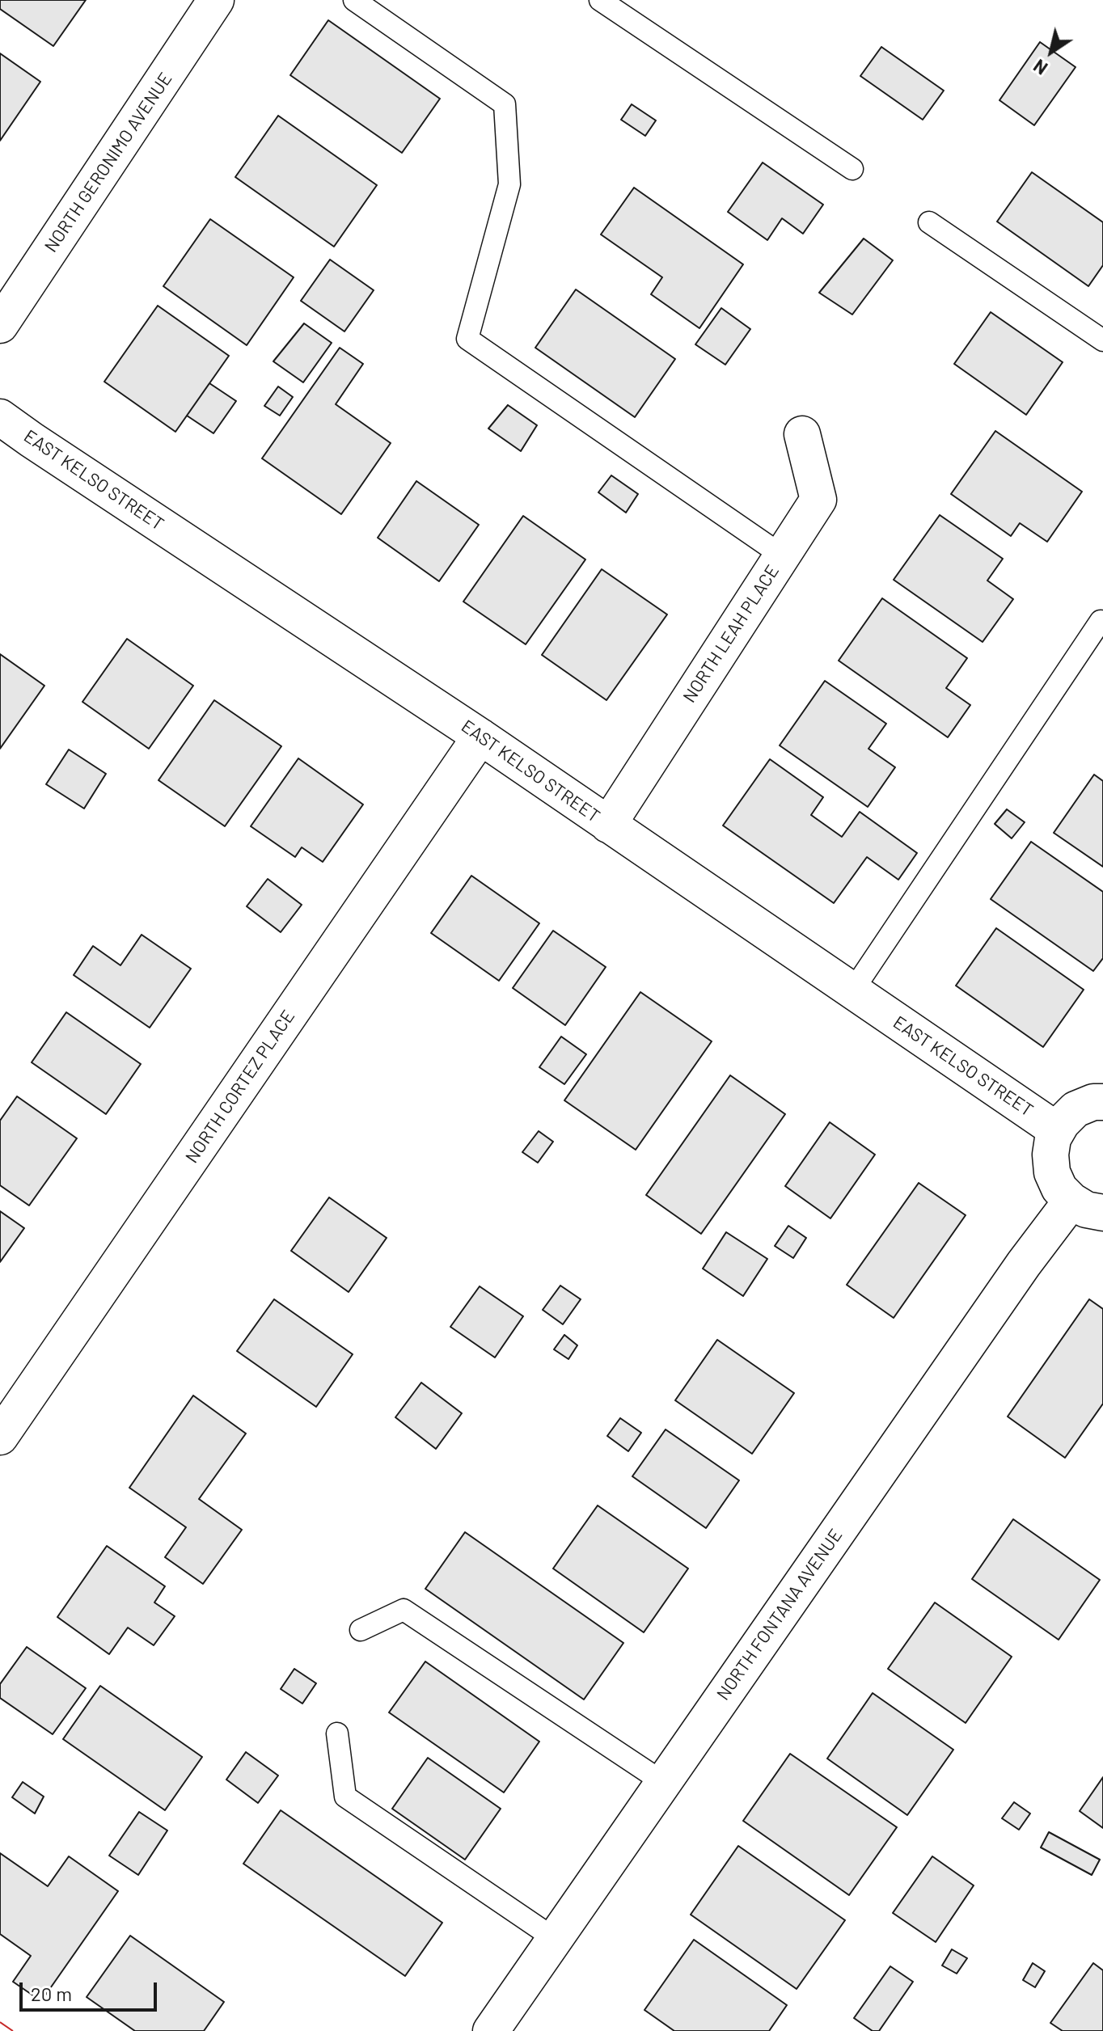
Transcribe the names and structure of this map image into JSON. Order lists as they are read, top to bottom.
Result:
{
  "streets": {
    "street": [
      "NORTH GERONIMO AVENUE",
      "EAST KELSO STREET",
      "NORTH LEAH PLACE",
      "NORTH CORTEZ PLACE",
      "NORTH FONTANA AVENUE"
    ]
  },
  "crossings": [
    ["EAST KELSO STREET", "NORTH LEAH PLACE"],
    ["EAST KELSO STREET", "NORTH CORTEZ PLACE"]
  ],
  "scale_bar": "20 m",
  "north": "bottom left"
}
